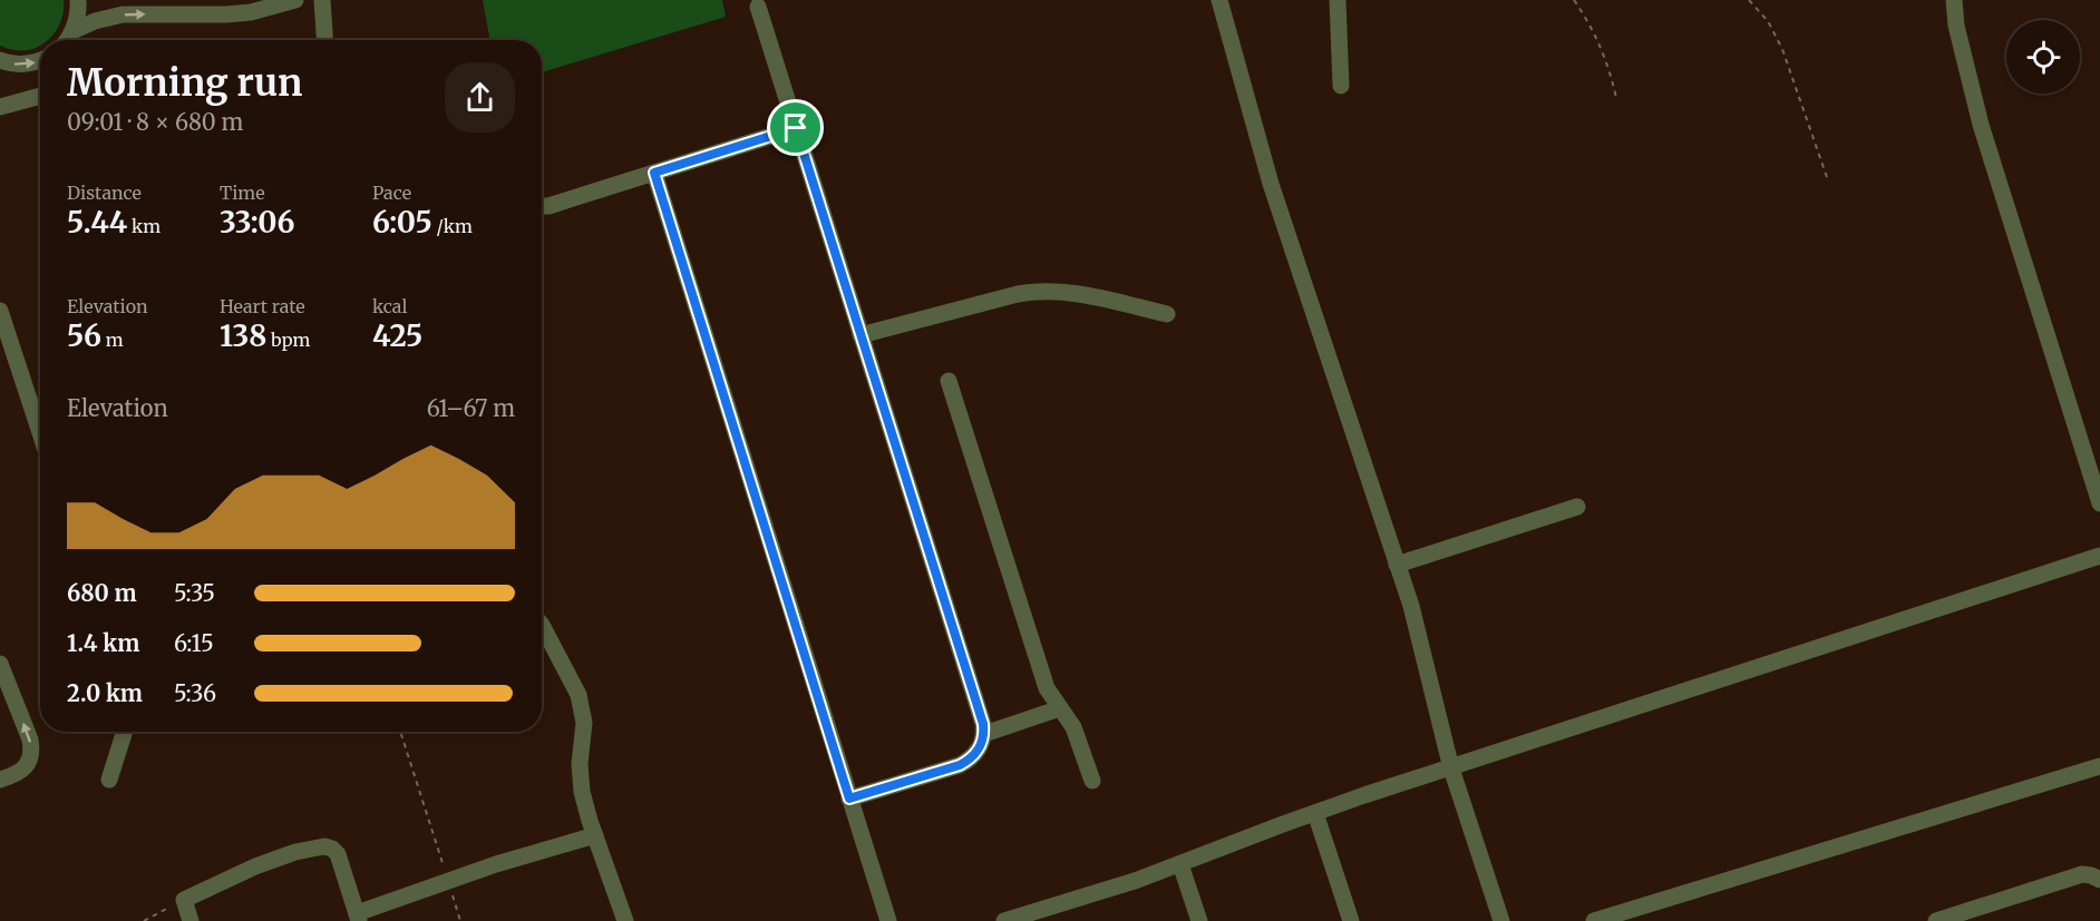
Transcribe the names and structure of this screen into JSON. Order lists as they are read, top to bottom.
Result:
{
  "page": {
    "heading": ["Morning run", "09:01 · 8 × 680 m"],
    "stats": [
      ["Distance", "5.44 km"],
      ["Time", "33:06"],
      ["Pace", "6:05 /km"],
      ["Elevation", "56 m"],
      ["Heart rate", "138 bpm"],
      ["kcal", "425"]
    ],
    "chart": ["Elevation", "61–67 m"],
    "list": [
      {
        "name": "680 m",
        "note": "5:35"
      },
      {
        "name": "1.4 km",
        "note": "6:15"
      },
      {
        "name": "2.0 km",
        "note": "5:36"
      }
    ]
  }
}
